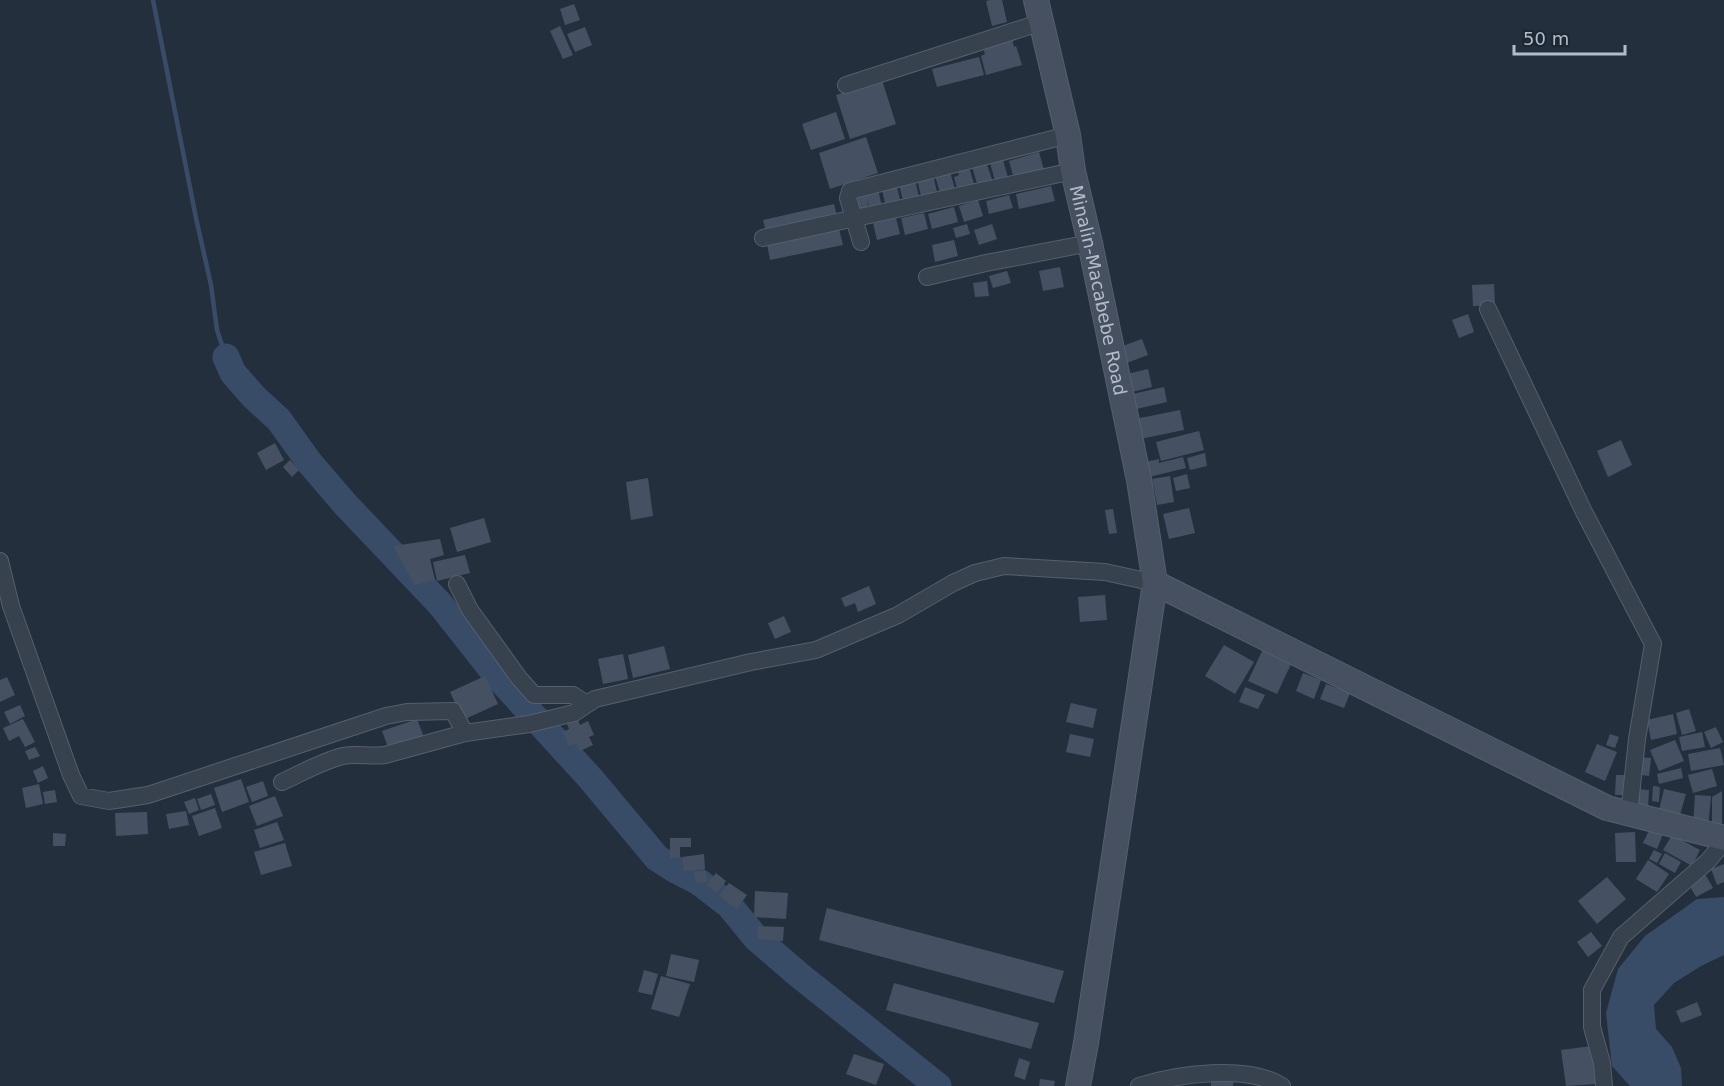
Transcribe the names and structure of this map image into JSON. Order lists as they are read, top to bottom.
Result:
{
  "streets": {
    "main road": ["Minalin-Macabebe Road"]
  },
  "scale_bar": "50 m"
}
